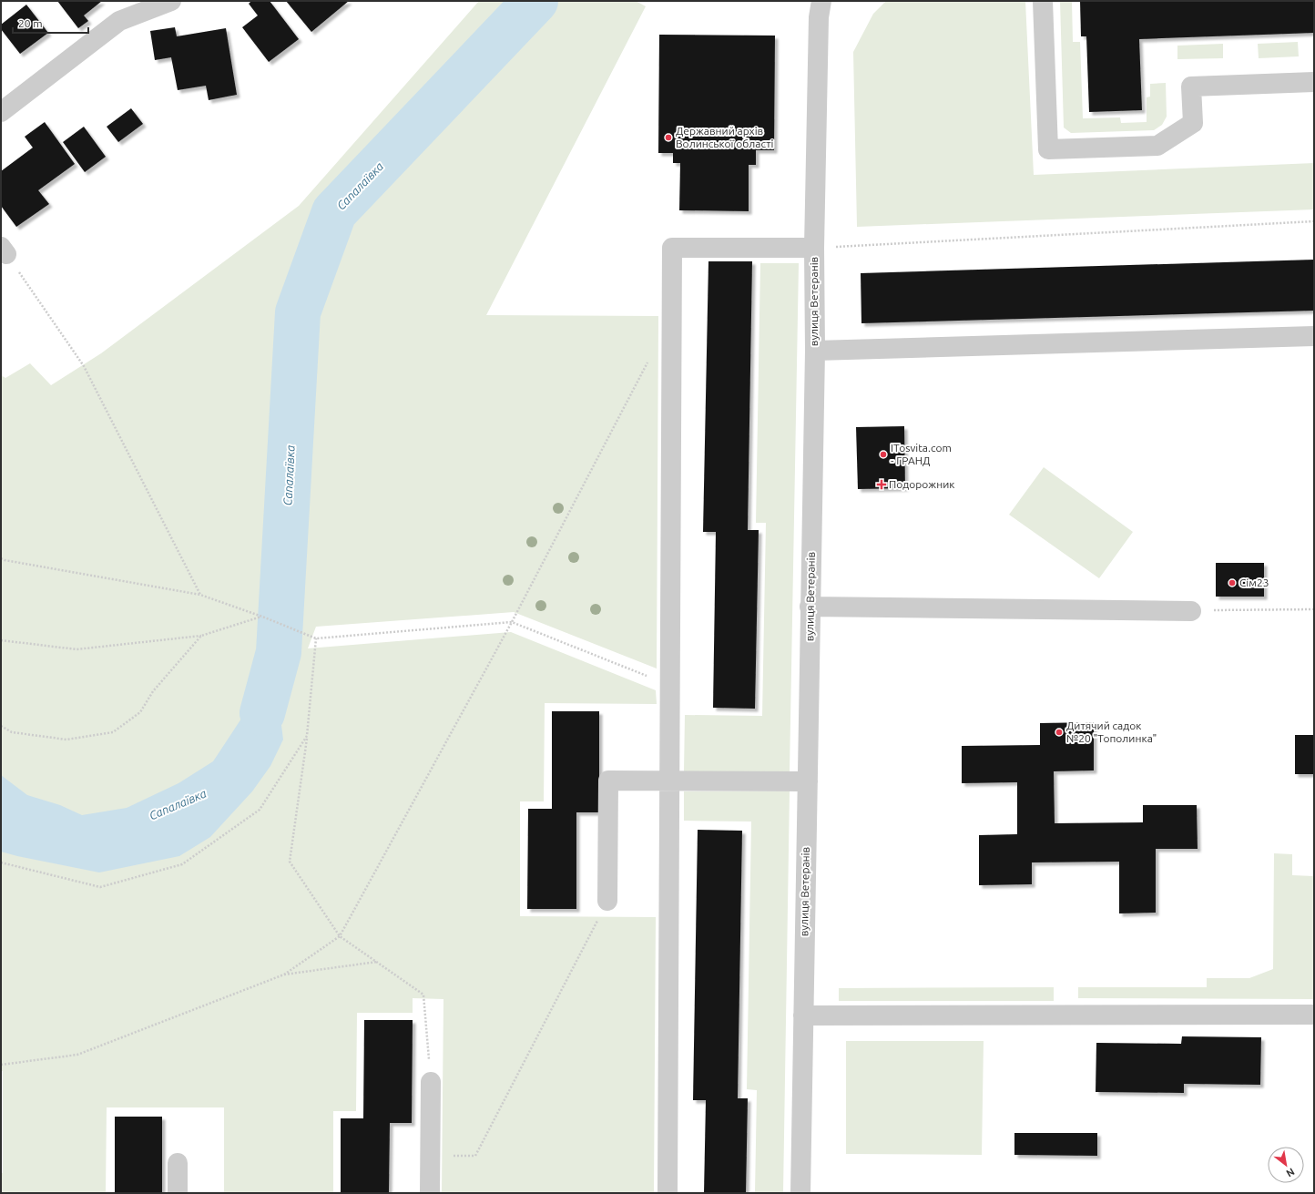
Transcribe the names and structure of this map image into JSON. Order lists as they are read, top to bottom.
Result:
{
  "streets": {
    "street": ["вулиця Ветеранів"]
  },
  "water": ["Сапалаївка"],
  "places": {
    "other": [
      "Державний архів Волинської області",
      "ITosvita.com - ГРАНД",
      "Сім23",
      "Дитячий садок №20 \"Тополинка\""
    ],
    "health": ["Подорожник"]
  },
  "scale_bar": "20 m",
  "north": "bottom right"
}
